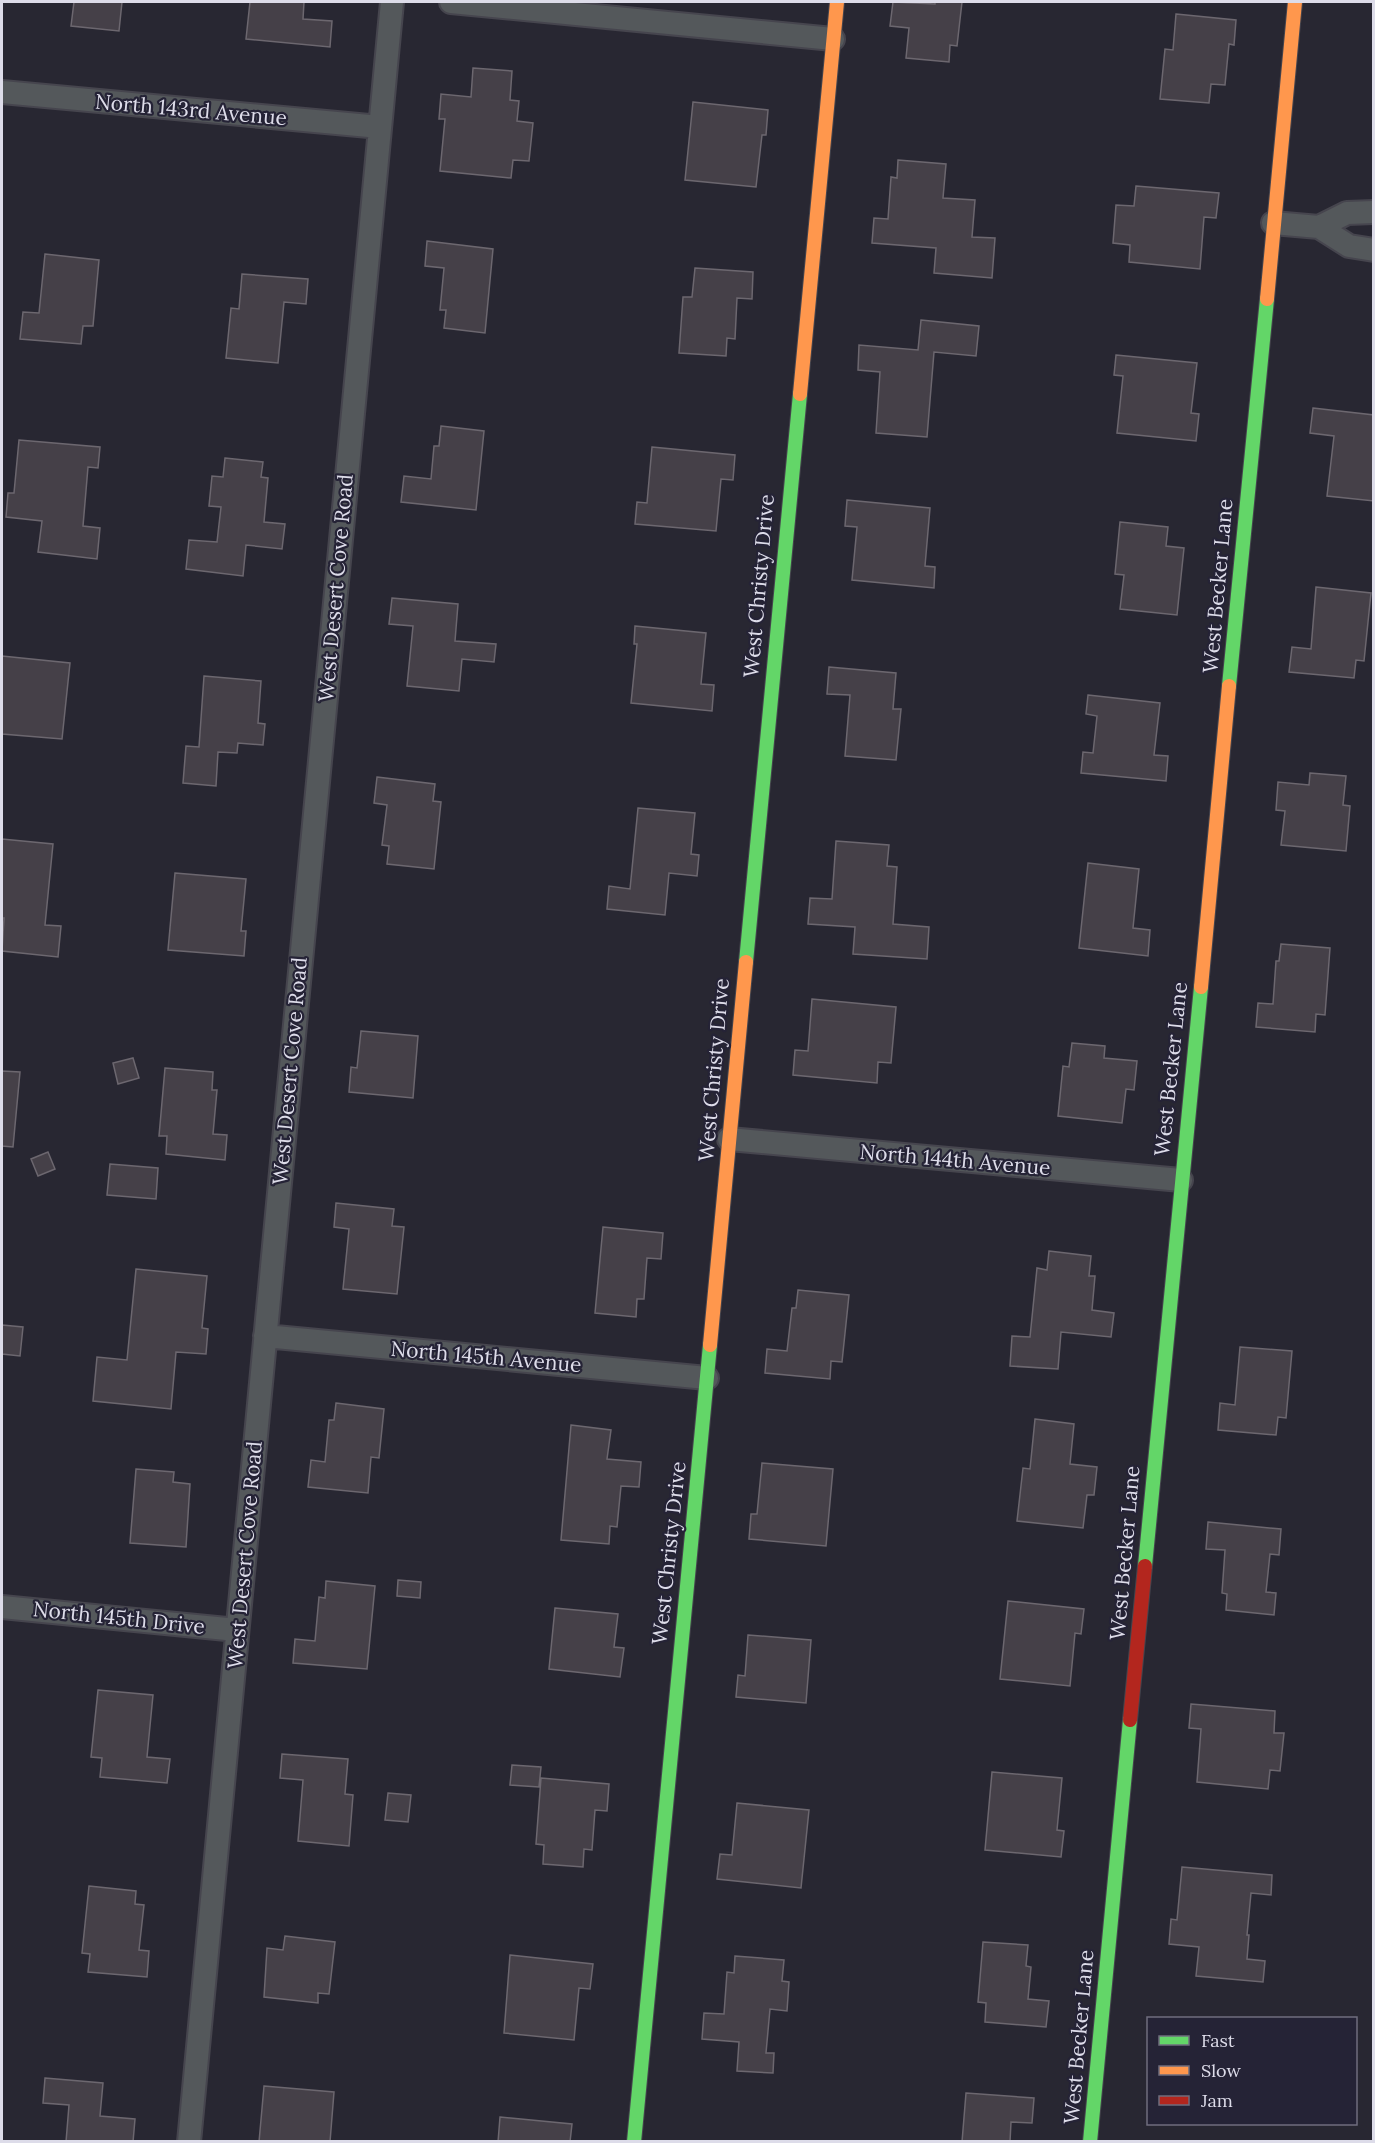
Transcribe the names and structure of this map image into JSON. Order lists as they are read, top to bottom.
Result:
{
  "streets": {
    "street": [
      "North 143rd Avenue",
      "West Christy Drive",
      "West Becker Lane",
      "West Desert Cove Road",
      "North 144th Avenue",
      "North 145th Avenue",
      "North 145th Drive"
    ]
  },
  "crossings": [
    ["North 143rd Avenue", "West Desert Cove Road"],
    ["West Christy Drive", "North 144th Avenue"],
    ["West Christy Drive", "North 145th Avenue"],
    ["West Becker Lane", "North 144th Avenue"],
    ["West Desert Cove Road", "North 145th Avenue"],
    ["West Desert Cove Road", "North 145th Drive"]
  ],
  "legend": ["Fast", "Slow", "Jam"]
}
